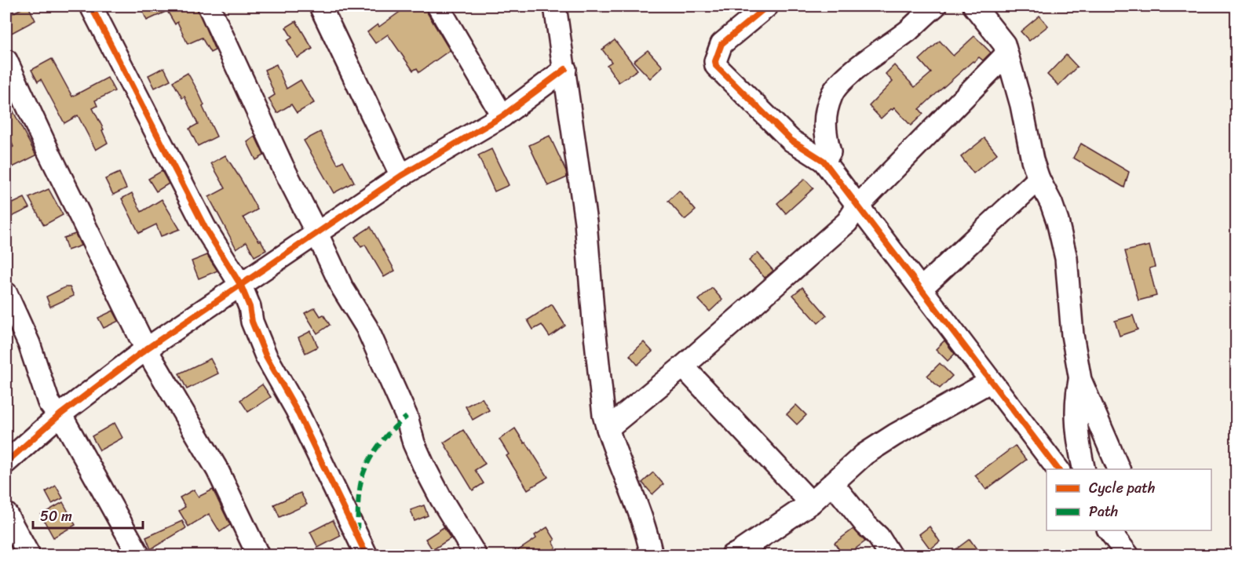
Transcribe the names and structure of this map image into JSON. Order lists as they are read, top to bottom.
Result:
{
  "legend": ["Cycle path", "Path"],
  "scale_bar": "50 m"
}
